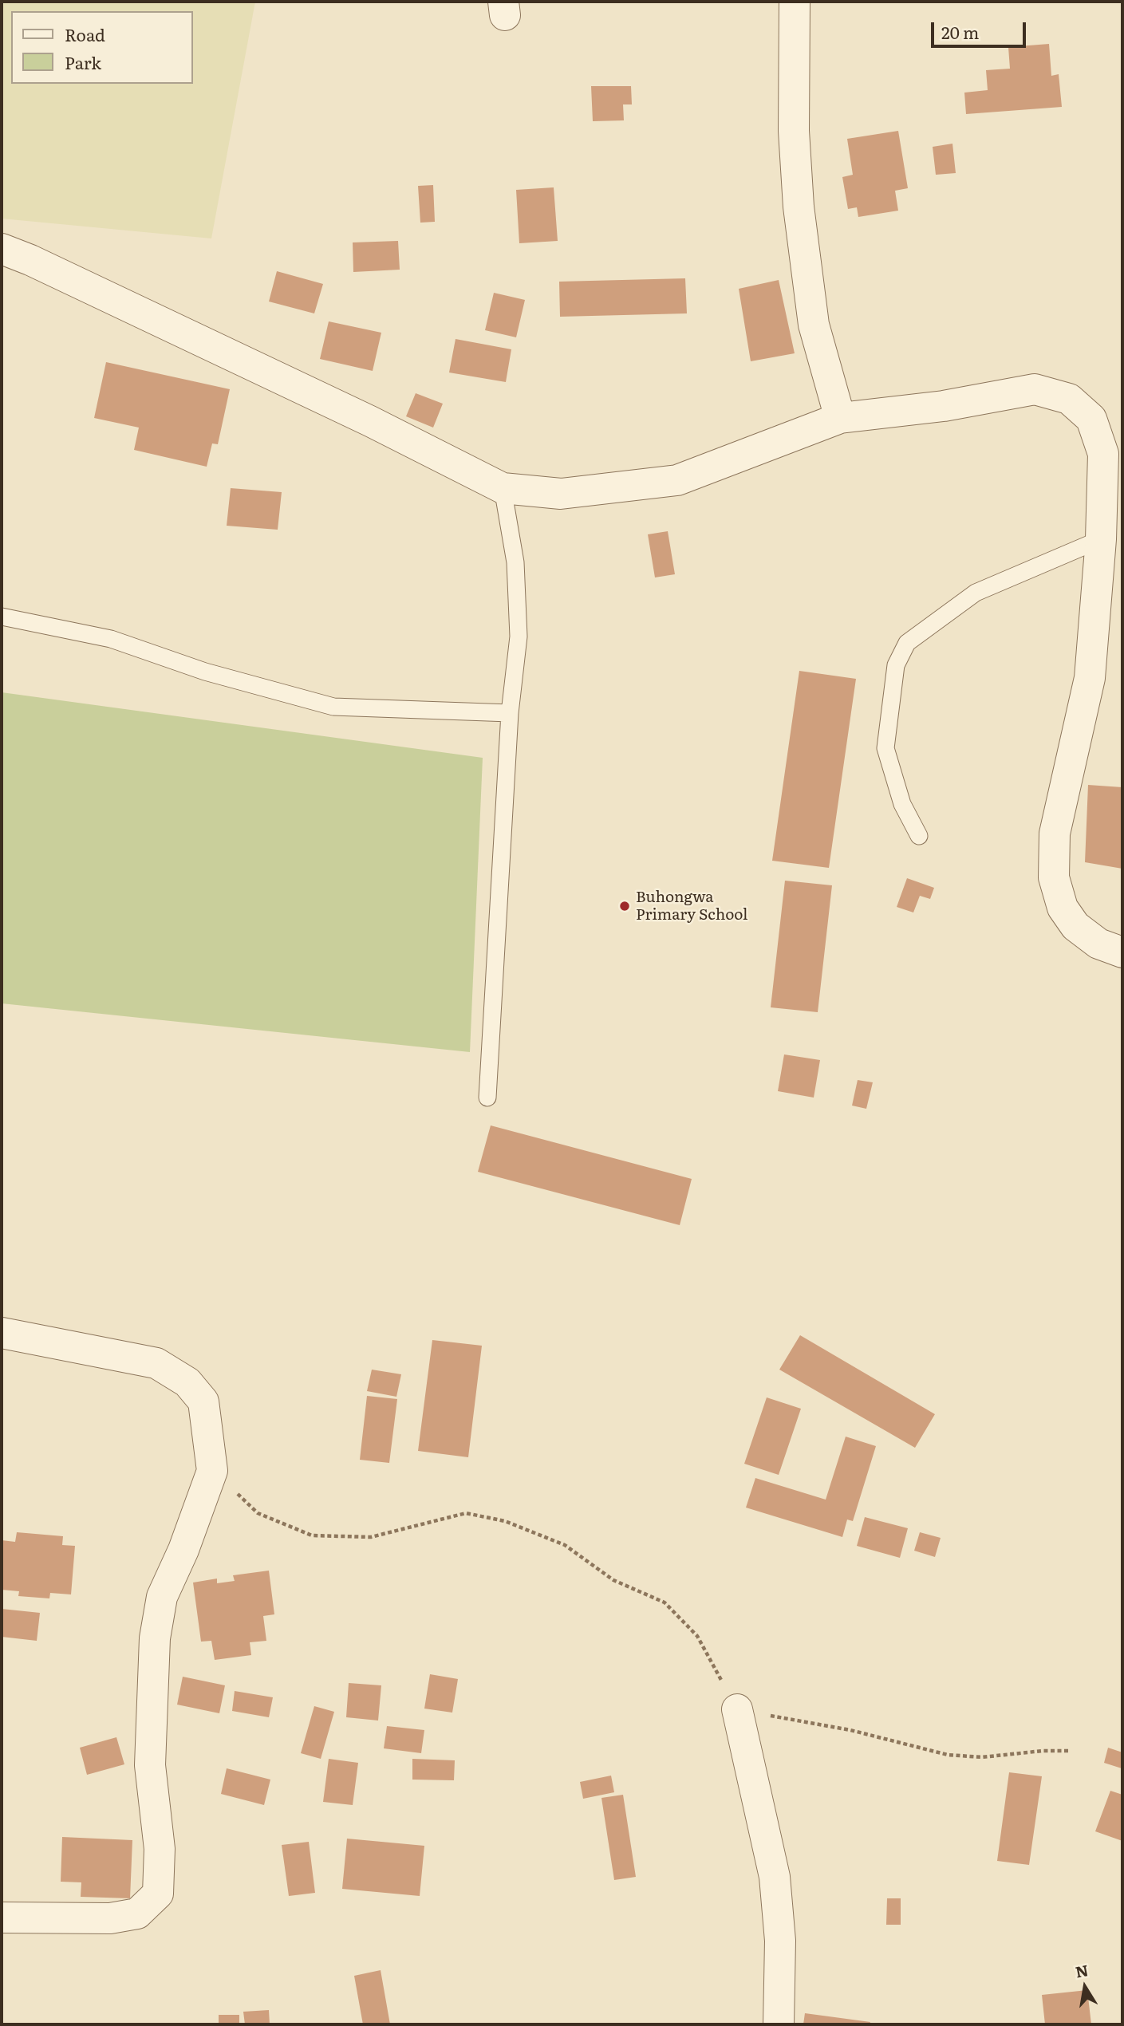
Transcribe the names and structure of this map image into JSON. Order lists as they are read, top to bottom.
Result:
{
  "places": ["Buhongwa Primary School"],
  "legend": ["Road", "Park"],
  "scale_bar": "20 m",
  "north": "top"
}
